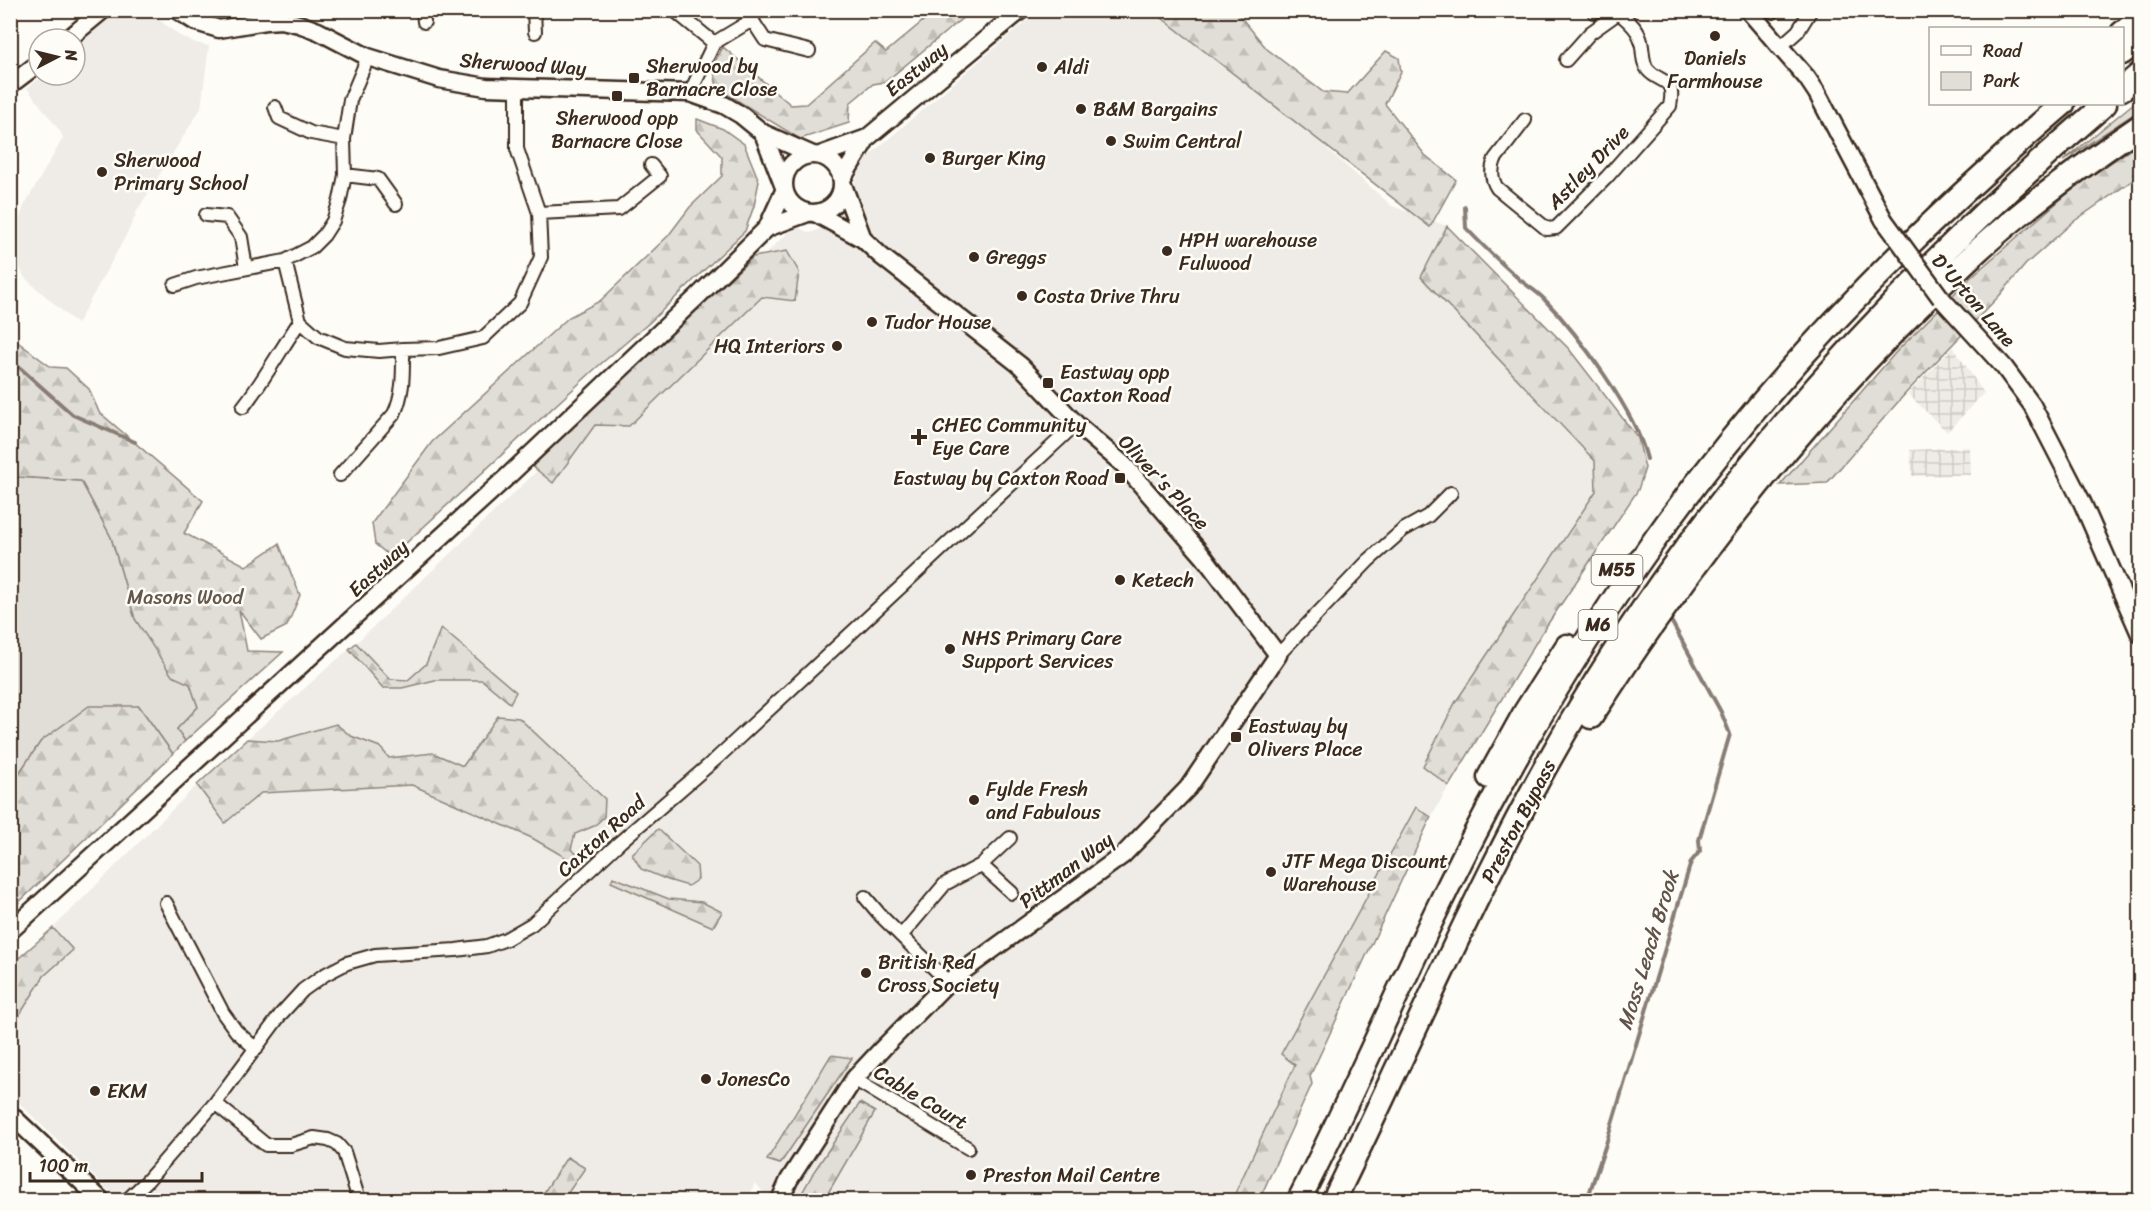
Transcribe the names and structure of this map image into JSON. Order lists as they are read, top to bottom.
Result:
{
  "streets": {
    "highway": ["M55", "M6", "Preston Bypass"],
    "street": [
      "Sherwood Way",
      "Eastway",
      "Astley Drive",
      "D'Urton Lane",
      "Oliver's Place",
      "Caxton Road",
      "Pittman Way",
      "Cable Court"
    ]
  },
  "crossings": [
    ["Sherwood Way", "Eastway"],
    ["Sherwood Way", "Oliver's Place"],
    ["Eastway", "Oliver's Place"],
    ["Oliver's Place", "Caxton Road"],
    ["Oliver's Place", "Pittman Way"],
    ["M6", "Preston Bypass"],
    ["Pittman Way", "Cable Court"]
  ],
  "water": ["Moss Leach Brook"],
  "parks": ["Masons Wood"],
  "places": {
    "other": [
      "Daniels Farmhouse",
      "Aldi",
      "B&M Bargains",
      "Swim Central",
      "Burger King",
      "Sherwood Primary School",
      "HPH warehouse Fulwood",
      "Greggs",
      "Costa Drive Thru",
      "Tudor House",
      "HQ Interiors",
      "Ketech",
      "NHS Primary Care Support Services",
      "Fylde Fresh and Fabulous",
      "JTF Mega Discount Warehouse",
      "British Red Cross Society",
      "JonesCo",
      "EKM",
      "Preston Mail Centre"
    ],
    "transit": [
      "Sherwood by Barnacre Close",
      "Sherwood opp Barnacre Close",
      "Eastway opp Caxton Road",
      "Eastway by Caxton Road",
      "Eastway by Olivers Place"
    ],
    "health": ["CHEC Community Eye Care"]
  },
  "legend": ["Road", "Park"],
  "scale_bar": "100 m",
  "north": "right"
}
